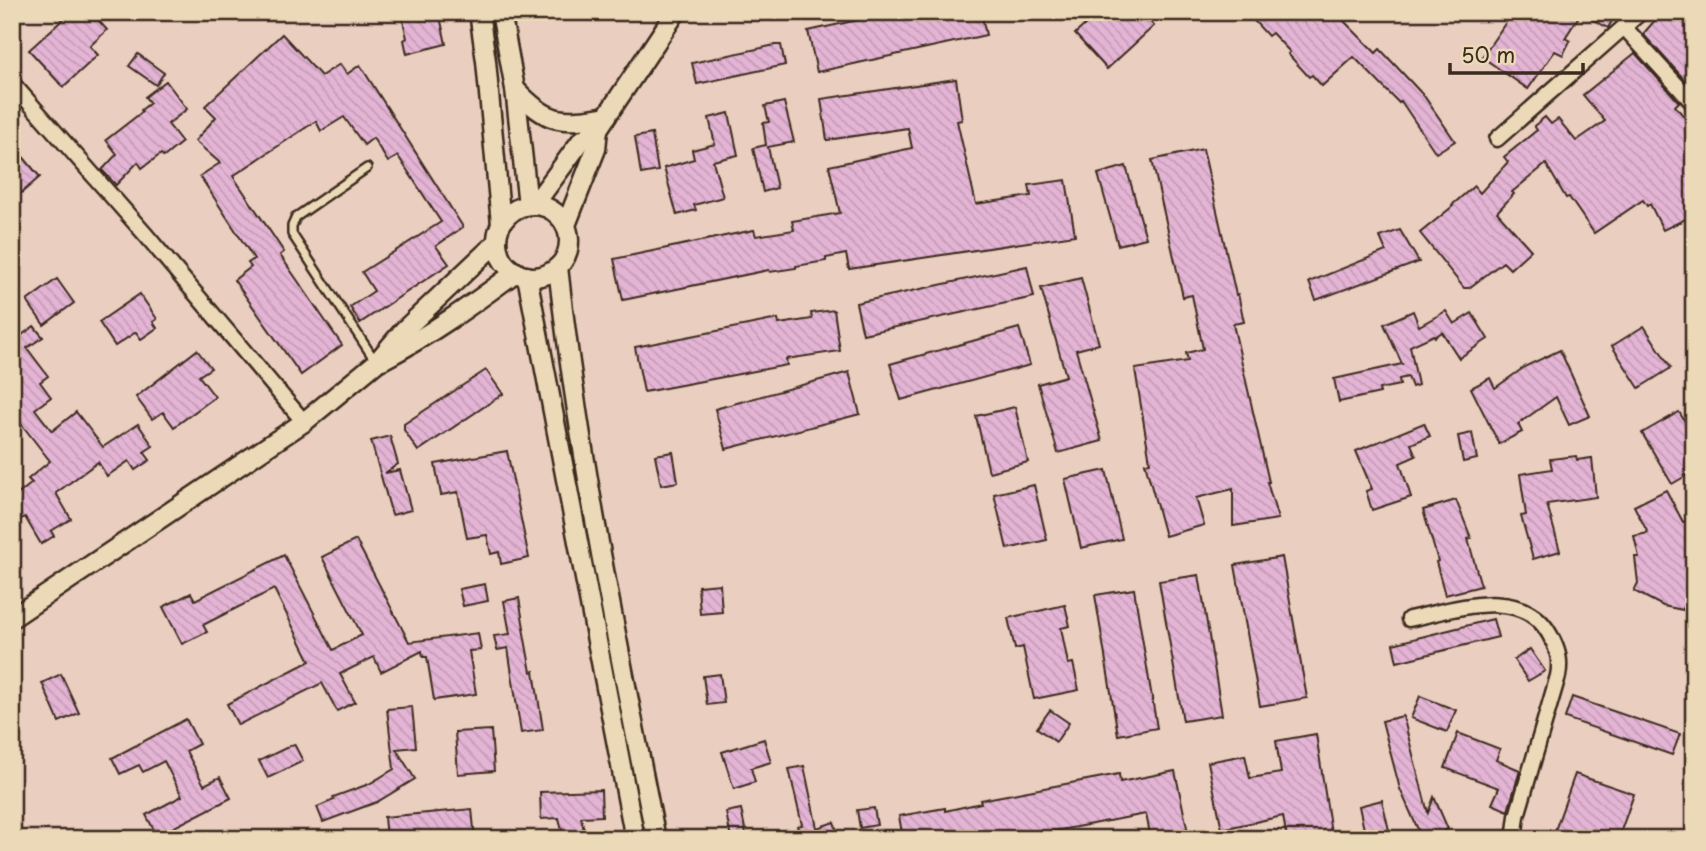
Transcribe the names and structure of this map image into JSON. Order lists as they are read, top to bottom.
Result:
{
  "scale_bar": "50 m"
}
